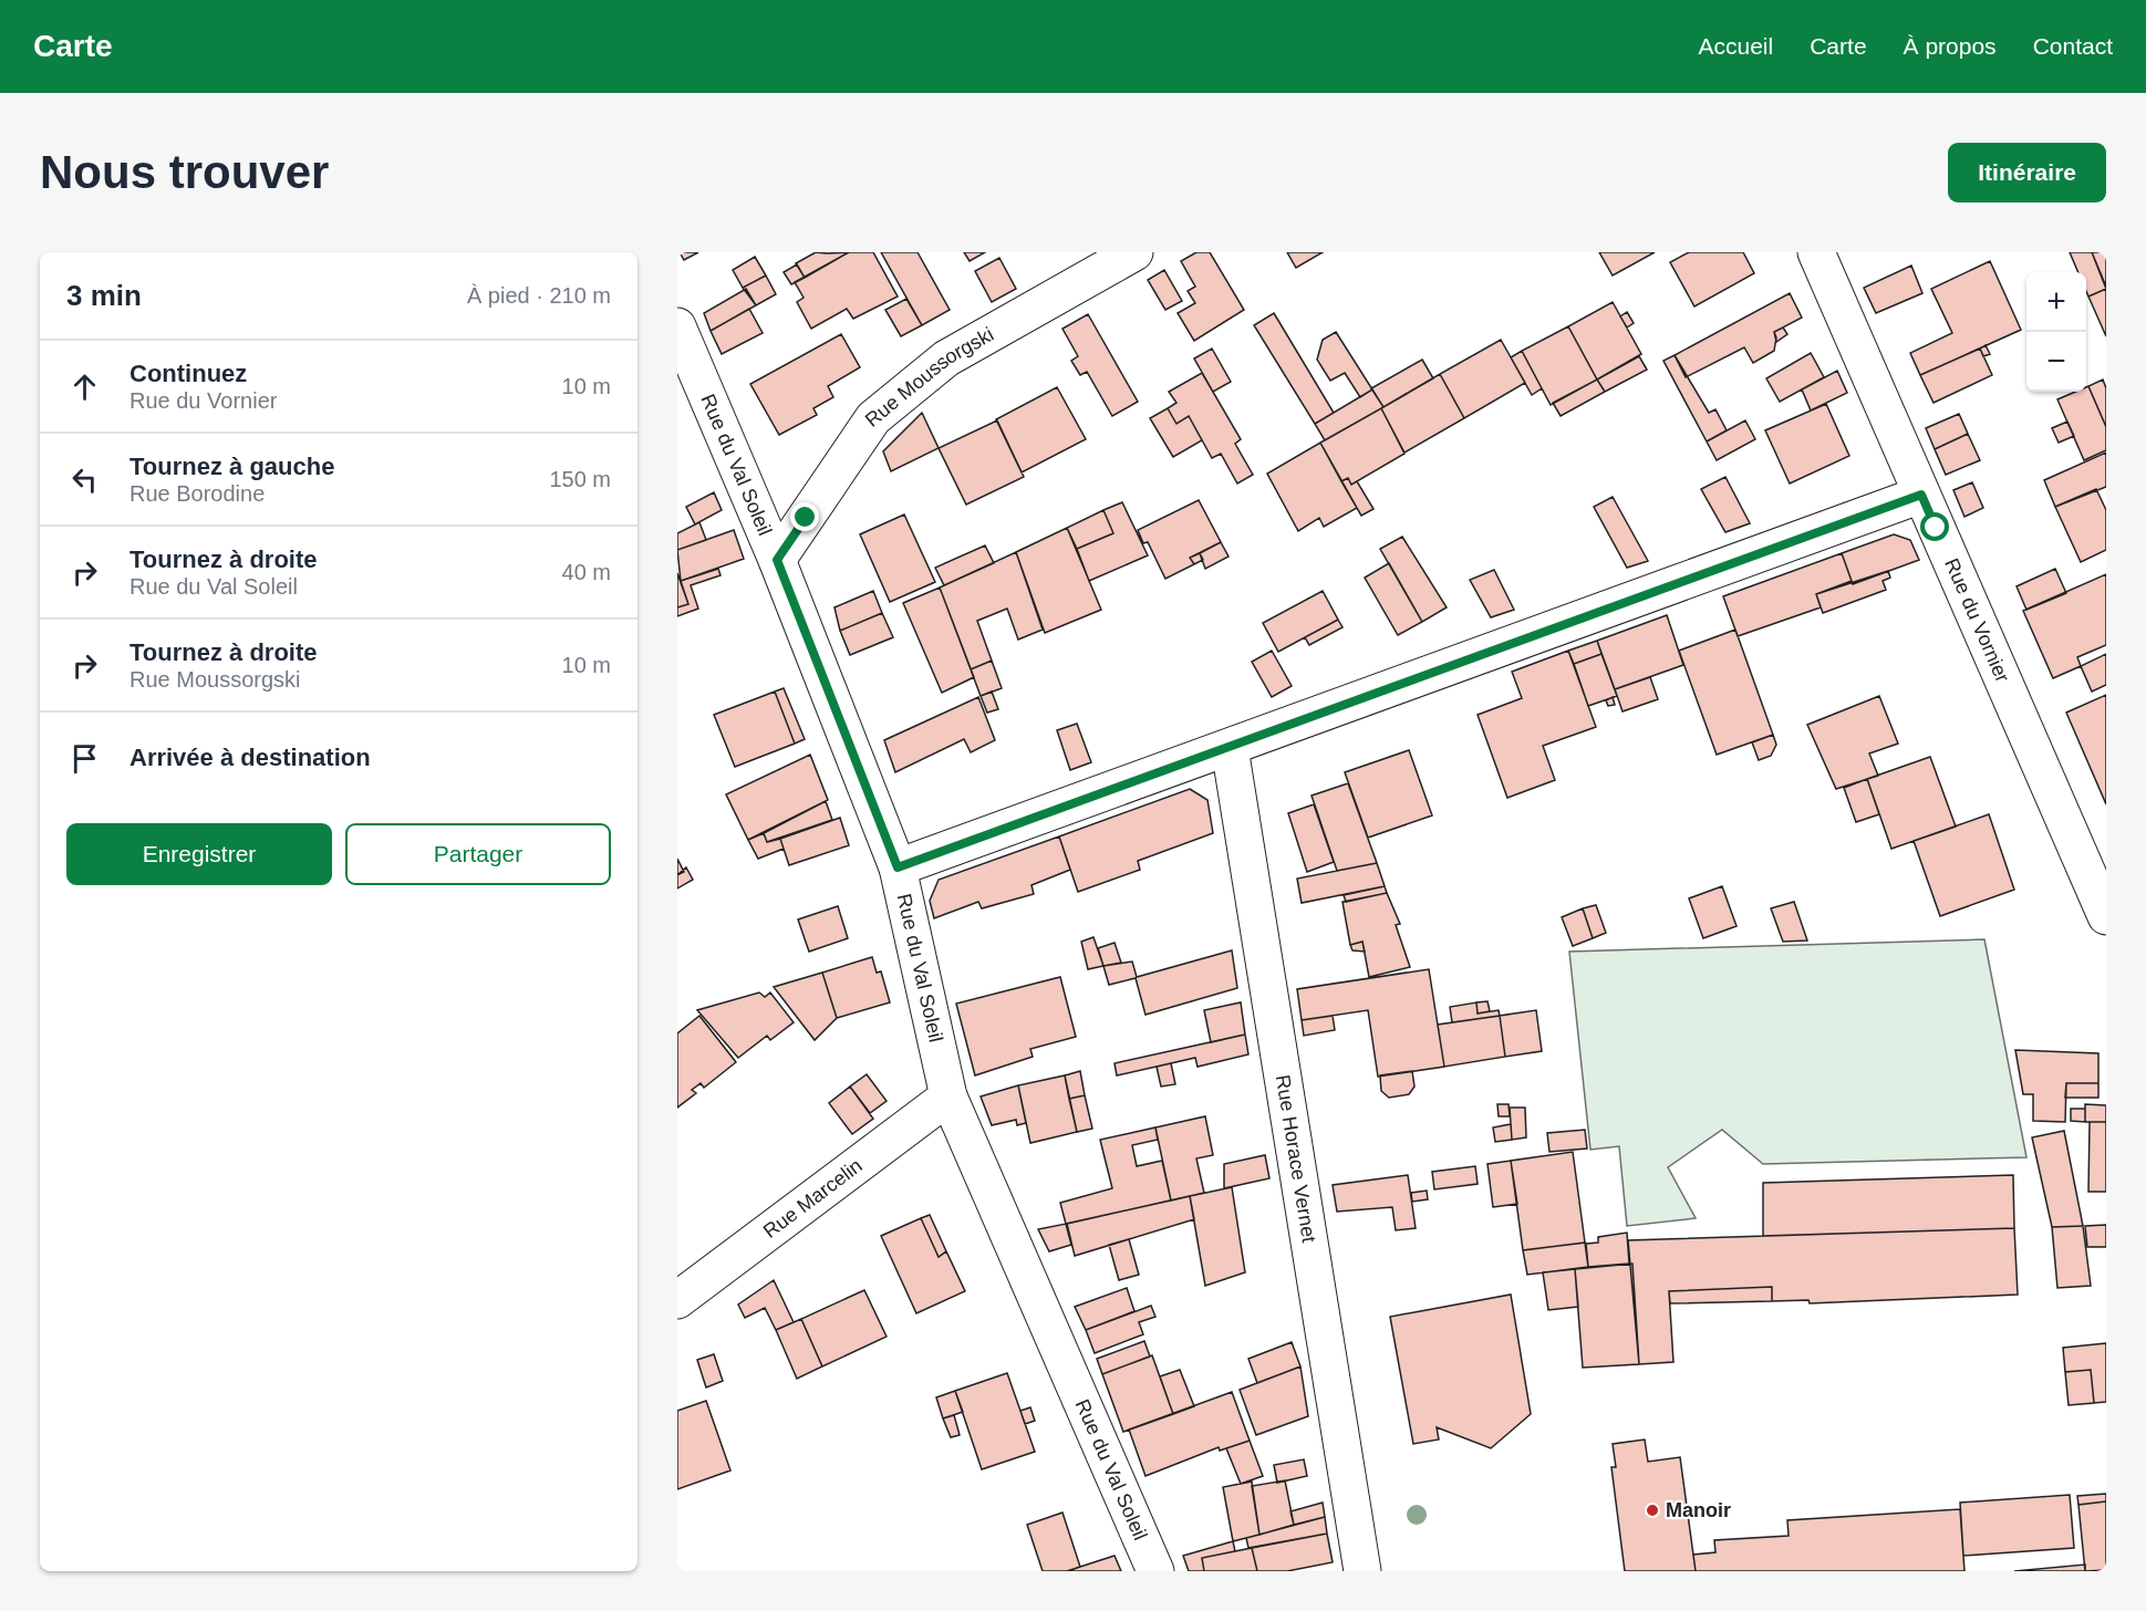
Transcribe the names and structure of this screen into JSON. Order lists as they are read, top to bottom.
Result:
{
  "streets": {
    "street": [
      "Rue Moussorgski",
      "Rue du Val Soleil",
      "Rue du Vornier",
      "Rue Horace Vernet",
      "Rue Marcelin"
    ]
  },
  "crossings": [
    ["Rue Moussorgski", "Rue du Val Soleil"],
    ["Rue du Val Soleil", "Rue Marcelin"]
  ],
  "places": ["Manoir"],
  "page": {
    "header": "Carte",
    "nav": [
      "Accueil",
      "Carte",
      "À propos",
      "Contact"
    ],
    "buttons": [
      "Itinéraire",
      ["Enregistrer", "Partager"]
    ],
    "title": "Nous trouver",
    "heading": ["3 min", "À pied · 210 m"],
    "map_buttons": ["+", "−"],
    "list": [
      ["Continuez", "Rue du Vornier", "10 m"],
      ["Tournez à gauche", "Rue Borodine", "150 m"],
      ["Tournez à droite", "Rue du Val Soleil", "40 m"],
      ["Tournez à droite", "Rue Moussorgski", "10 m"],
      "Arrivée à destination"
    ]
  }
}
